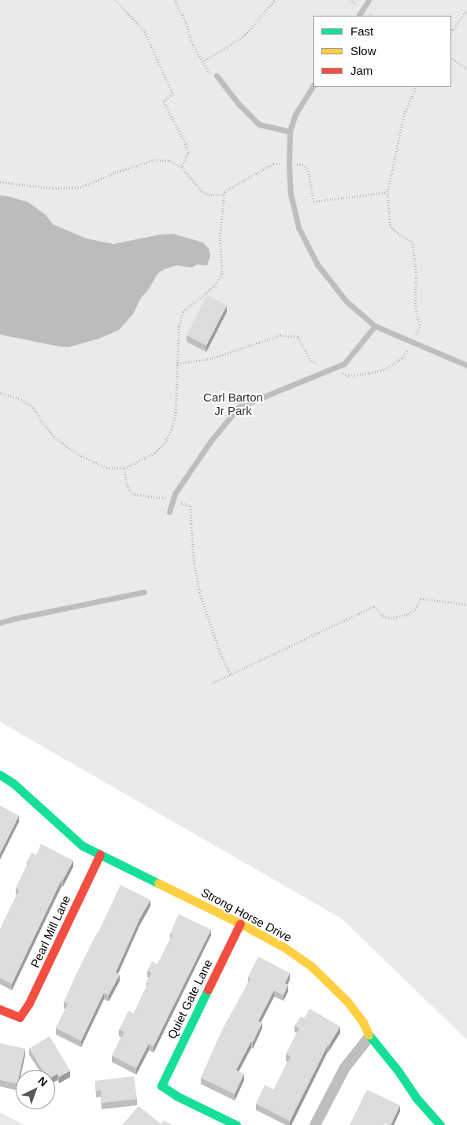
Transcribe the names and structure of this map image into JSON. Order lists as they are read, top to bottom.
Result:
{
  "streets": {
    "street": ["Strong Horse Drive", "Pearl Mill Lane", "Quiet Gate Lane"]
  },
  "crossings": [
    ["Strong Horse Drive", "Pearl Mill Lane"],
    ["Strong Horse Drive", "Quiet Gate Lane"]
  ],
  "parks": ["Carl Barton Jr Park"],
  "legend": ["Fast", "Slow", "Jam"],
  "north": "top right"
}
